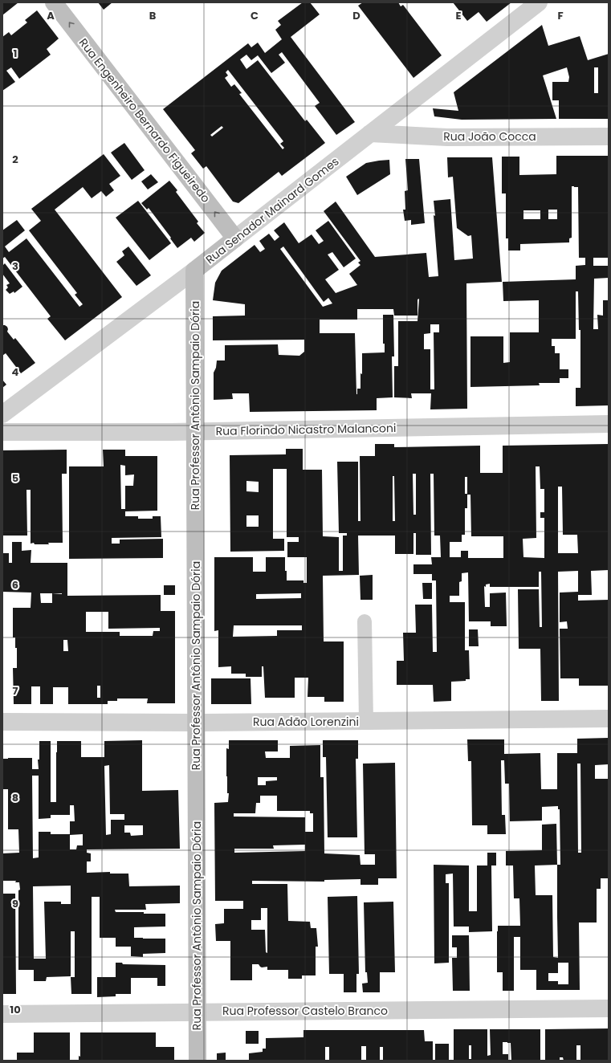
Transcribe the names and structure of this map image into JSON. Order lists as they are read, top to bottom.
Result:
{
  "streets": {
    "street": [
      "Rua Engenheiro Bernardo Figueiredo",
      "Rua João Cocca",
      "Rua Senador Mainard Gomes",
      "Rua Professor Antônio Sampaio Dória",
      "Rua Florindo Nicastro Malanconi",
      "Rua Adão Lorenzini",
      "Rua Professor Castelo Branco"
    ]
  },
  "crossings": [
    ["Rua Engenheiro Bernardo Figueiredo", "Rua Senador Mainard Gomes"],
    ["Rua João Cocca", "Rua Senador Mainard Gomes"],
    ["Rua Senador Mainard Gomes", "Rua Professor Antônio Sampaio Dória"],
    ["Rua Professor Antônio Sampaio Dória", "Rua Florindo Nicastro Malanconi"],
    ["Rua Professor Antônio Sampaio Dória", "Rua Adão Lorenzini"],
    ["Rua Professor Antônio Sampaio Dória", "Rua Professor Castelo Branco"]
  ],
  "one_way": ["Rua Engenheiro Bernardo Figueiredo"],
  "grid": {
    "columns": [
      "A",
      "B",
      "C",
      "D",
      "E",
      "F"
    ],
    "rows": [
      "1",
      "2",
      "3",
      "4",
      "5",
      "6",
      "7",
      "8",
      "9",
      "10"
    ]
  }
}
